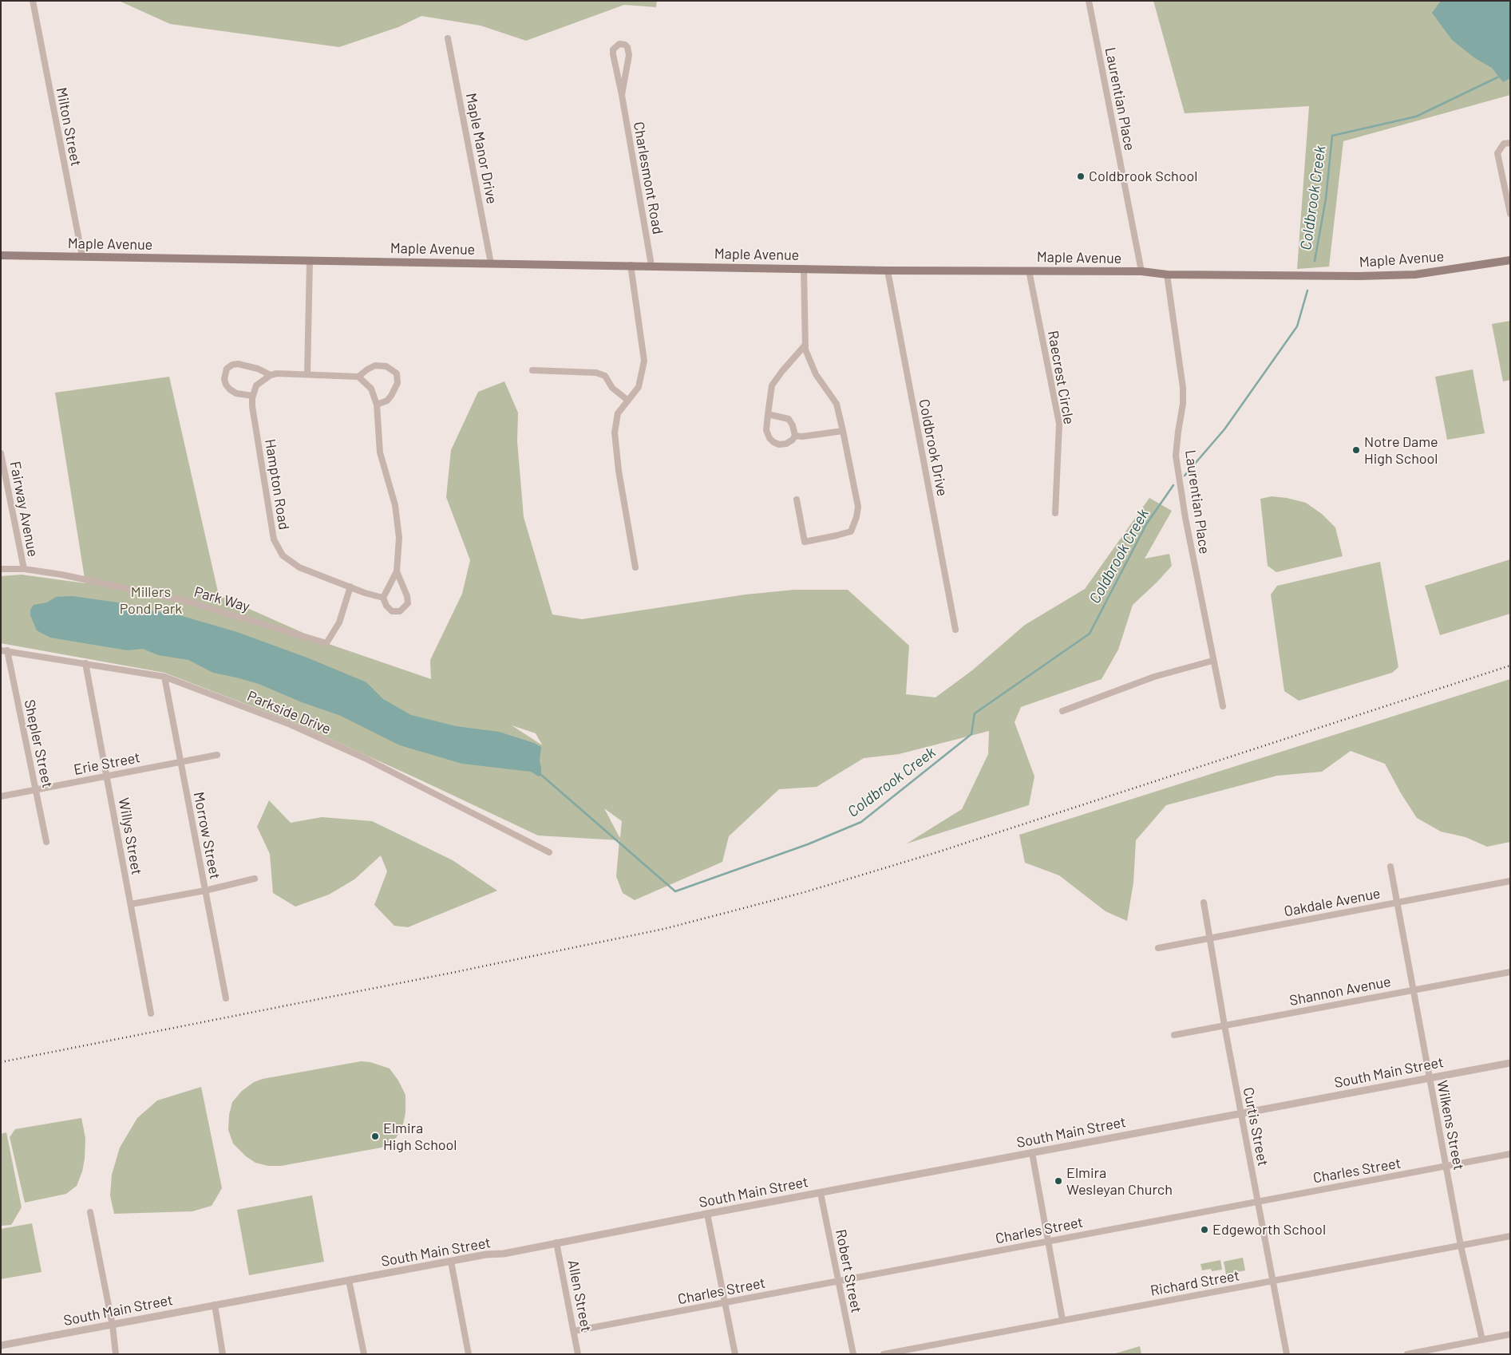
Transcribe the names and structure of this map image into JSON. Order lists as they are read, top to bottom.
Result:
{
  "streets": {
    "main road": ["Maple Avenue"],
    "street": [
      "Laurentian Place",
      "Milton Street",
      "Maple Manor Drive",
      "Charlesmont Road",
      "Raecrest Circle",
      "Coldbrook Drive",
      "Hampton Road",
      "Fairway Avenue",
      "Park Way",
      "Parkside Drive",
      "Shepler Street",
      "Erie Street",
      "Morrow Street",
      "Willys Street",
      "Oakdale Avenue",
      "Shannon Avenue",
      "South Main Street",
      "Wilkens Street",
      "Curtis Street",
      "Charles Street",
      "Robert Street",
      "Richard Street",
      "Allen Street"
    ]
  },
  "crossings": [
    ["Laurentian Place", "Maple Avenue"],
    ["Milton Street", "Maple Avenue"],
    ["Maple Manor Drive", "Maple Avenue"],
    ["Charlesmont Road", "Maple Avenue"],
    ["Maple Avenue", "Raecrest Circle"],
    ["Maple Avenue", "Coldbrook Drive"],
    ["Hampton Road", "Park Way"],
    ["Fairway Avenue", "Park Way"],
    ["Parkside Drive", "Shepler Street"],
    ["Parkside Drive", "Morrow Street"],
    ["Parkside Drive", "Willys Street"],
    ["Shepler Street", "Erie Street"],
    ["Erie Street", "Morrow Street"],
    ["Erie Street", "Willys Street"],
    ["Oakdale Avenue", "Wilkens Street"],
    ["Oakdale Avenue", "Curtis Street"],
    ["Shannon Avenue", "Wilkens Street"],
    ["Shannon Avenue", "Curtis Street"],
    ["South Main Street", "Wilkens Street"],
    ["South Main Street", "Curtis Street"],
    ["South Main Street", "Robert Street"],
    ["South Main Street", "Allen Street"],
    ["Wilkens Street", "Charles Street"],
    ["Wilkens Street", "Richard Street"],
    ["Curtis Street", "Charles Street"],
    ["Curtis Street", "Richard Street"],
    ["Charles Street", "Robert Street"],
    ["Charles Street", "Allen Street"]
  ],
  "water": ["Coldbrook Creek"],
  "parks": ["Millers Pond Park"],
  "places": [
    "Coldbrook School",
    "Notre Dame High School",
    "Elmira High School",
    "Elmira Wesleyan Church",
    "Edgeworth School"
  ]
}
